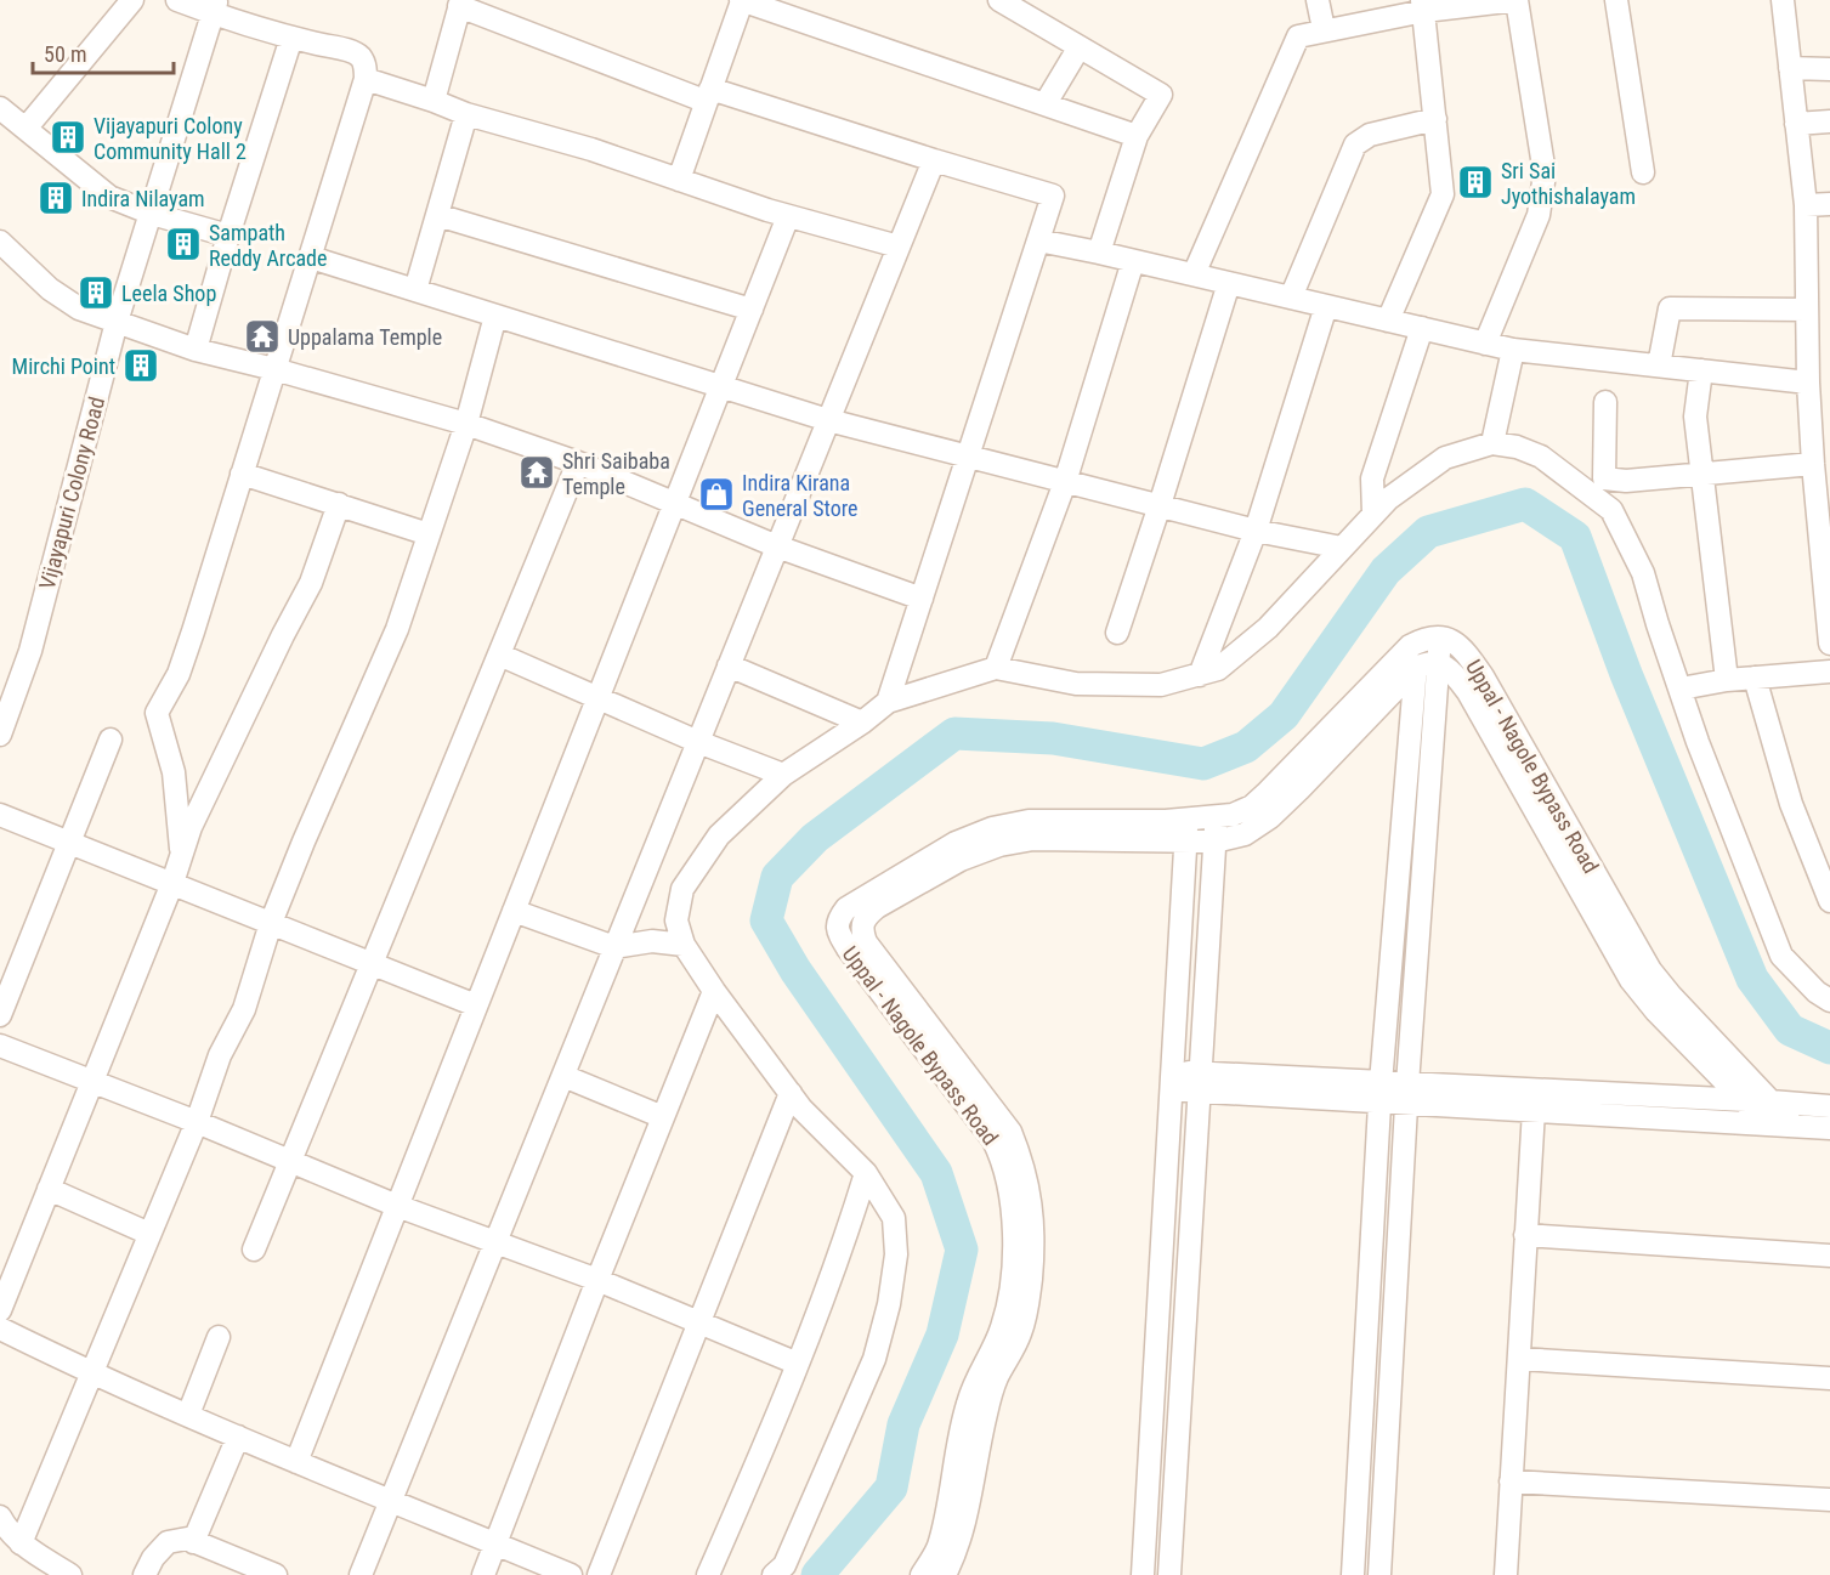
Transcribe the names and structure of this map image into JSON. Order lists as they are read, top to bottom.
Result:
{
  "streets": {
    "street": ["Vijayapuri Colony Road", "Uppal - Nagole Bypass Road"]
  },
  "places": {
    "building": [
      "Vijayapuri Colony Community Hall 2",
      "Sri Sai Jyothishalayam",
      "Indira Nilayam",
      "Sampath Reddy Arcade",
      "Leela Shop",
      "Mirchi Point"
    ],
    "temple": ["Uppalama Temple", "Shri Saibaba Temple"],
    "shop": ["Indira Kirana General Store"]
  },
  "scale_bar": "50 m"
}
